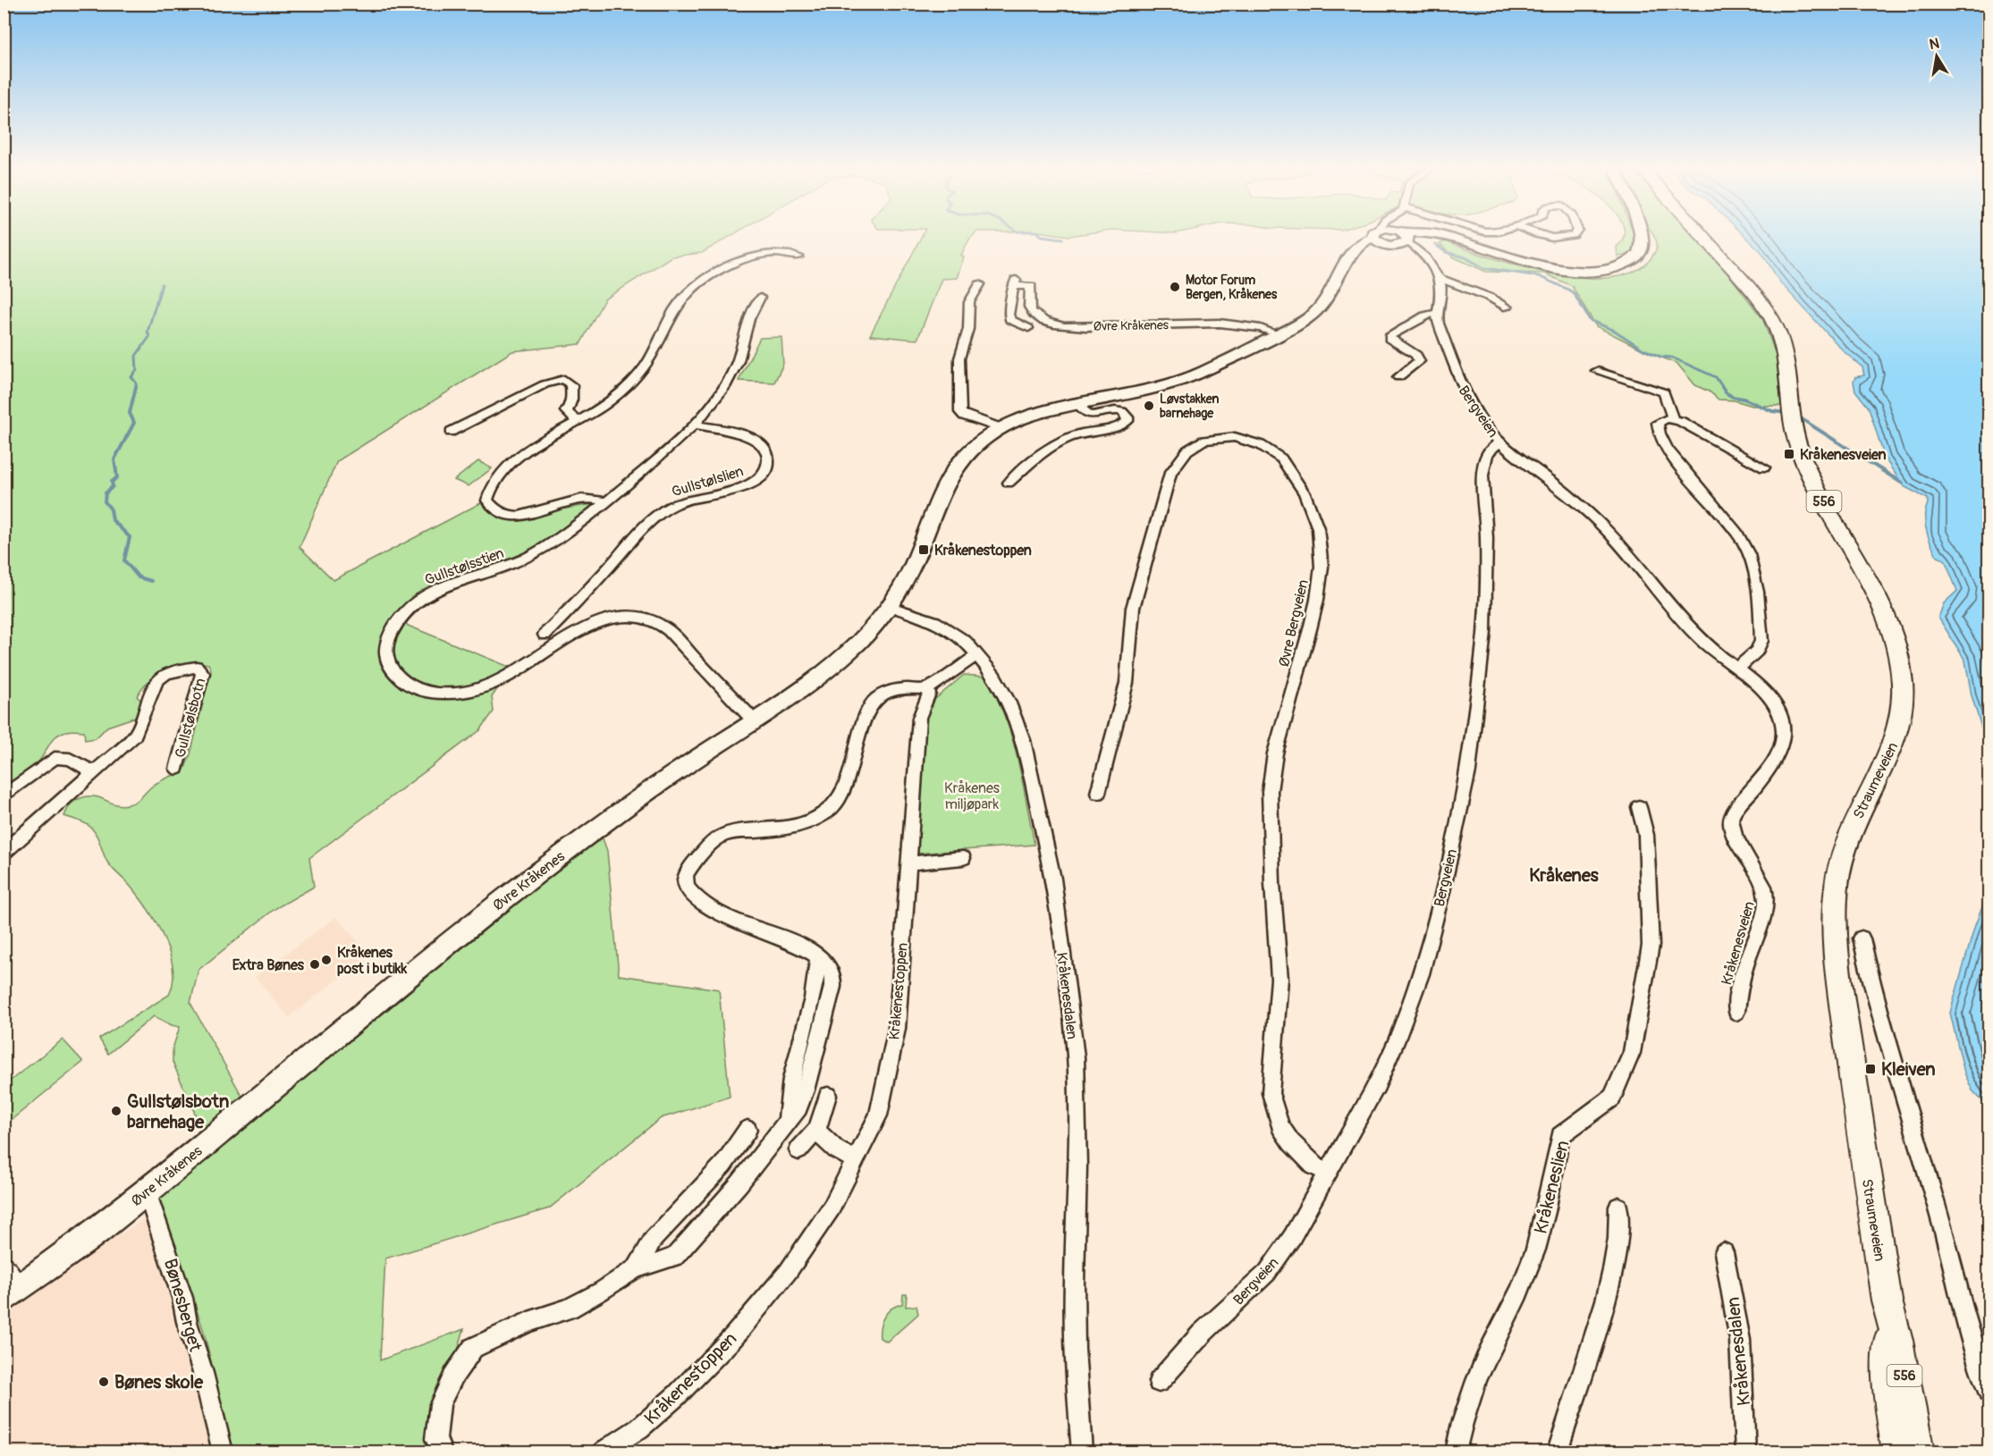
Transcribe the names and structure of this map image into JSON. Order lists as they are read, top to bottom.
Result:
{
  "streets": {
    "main road": ["Øvre Kråkenes", "556", "Straumeveien"],
    "street": [
      "Bergveien",
      "Gullstølslien",
      "Gullstølsstien",
      "Øvre Bergveien",
      "Gullstølsbotn",
      "Kråkenesveien",
      "Kråkenestoppen",
      "Kråkenesdalen",
      "Kråkeneslien",
      "Bønesberget"
    ]
  },
  "crossings": [
    ["Øvre Kråkenes", "Gullstølsstien"],
    ["Øvre Kråkenes", "Kråkenesdalen"],
    ["Øvre Kråkenes", "Bønesberget"],
    ["Bergveien", "Øvre Bergveien"],
    ["Bergveien", "Kråkenesveien"]
  ],
  "districts": ["Kråkenes"],
  "parks": ["Kråkenes miljøpark"],
  "places": {
    "other": [
      "Motor Forum Bergen, Kråkenes",
      "Løvstakken barnehage",
      "Kråkenes post i butikk",
      "Extra Bønes",
      "Gullstølsbotn barnehage",
      "Bønes skole"
    ],
    "transit": ["Kråkenesveien", "Kråkenestoppen", "Kleiven"]
  },
  "north": "top"
}
